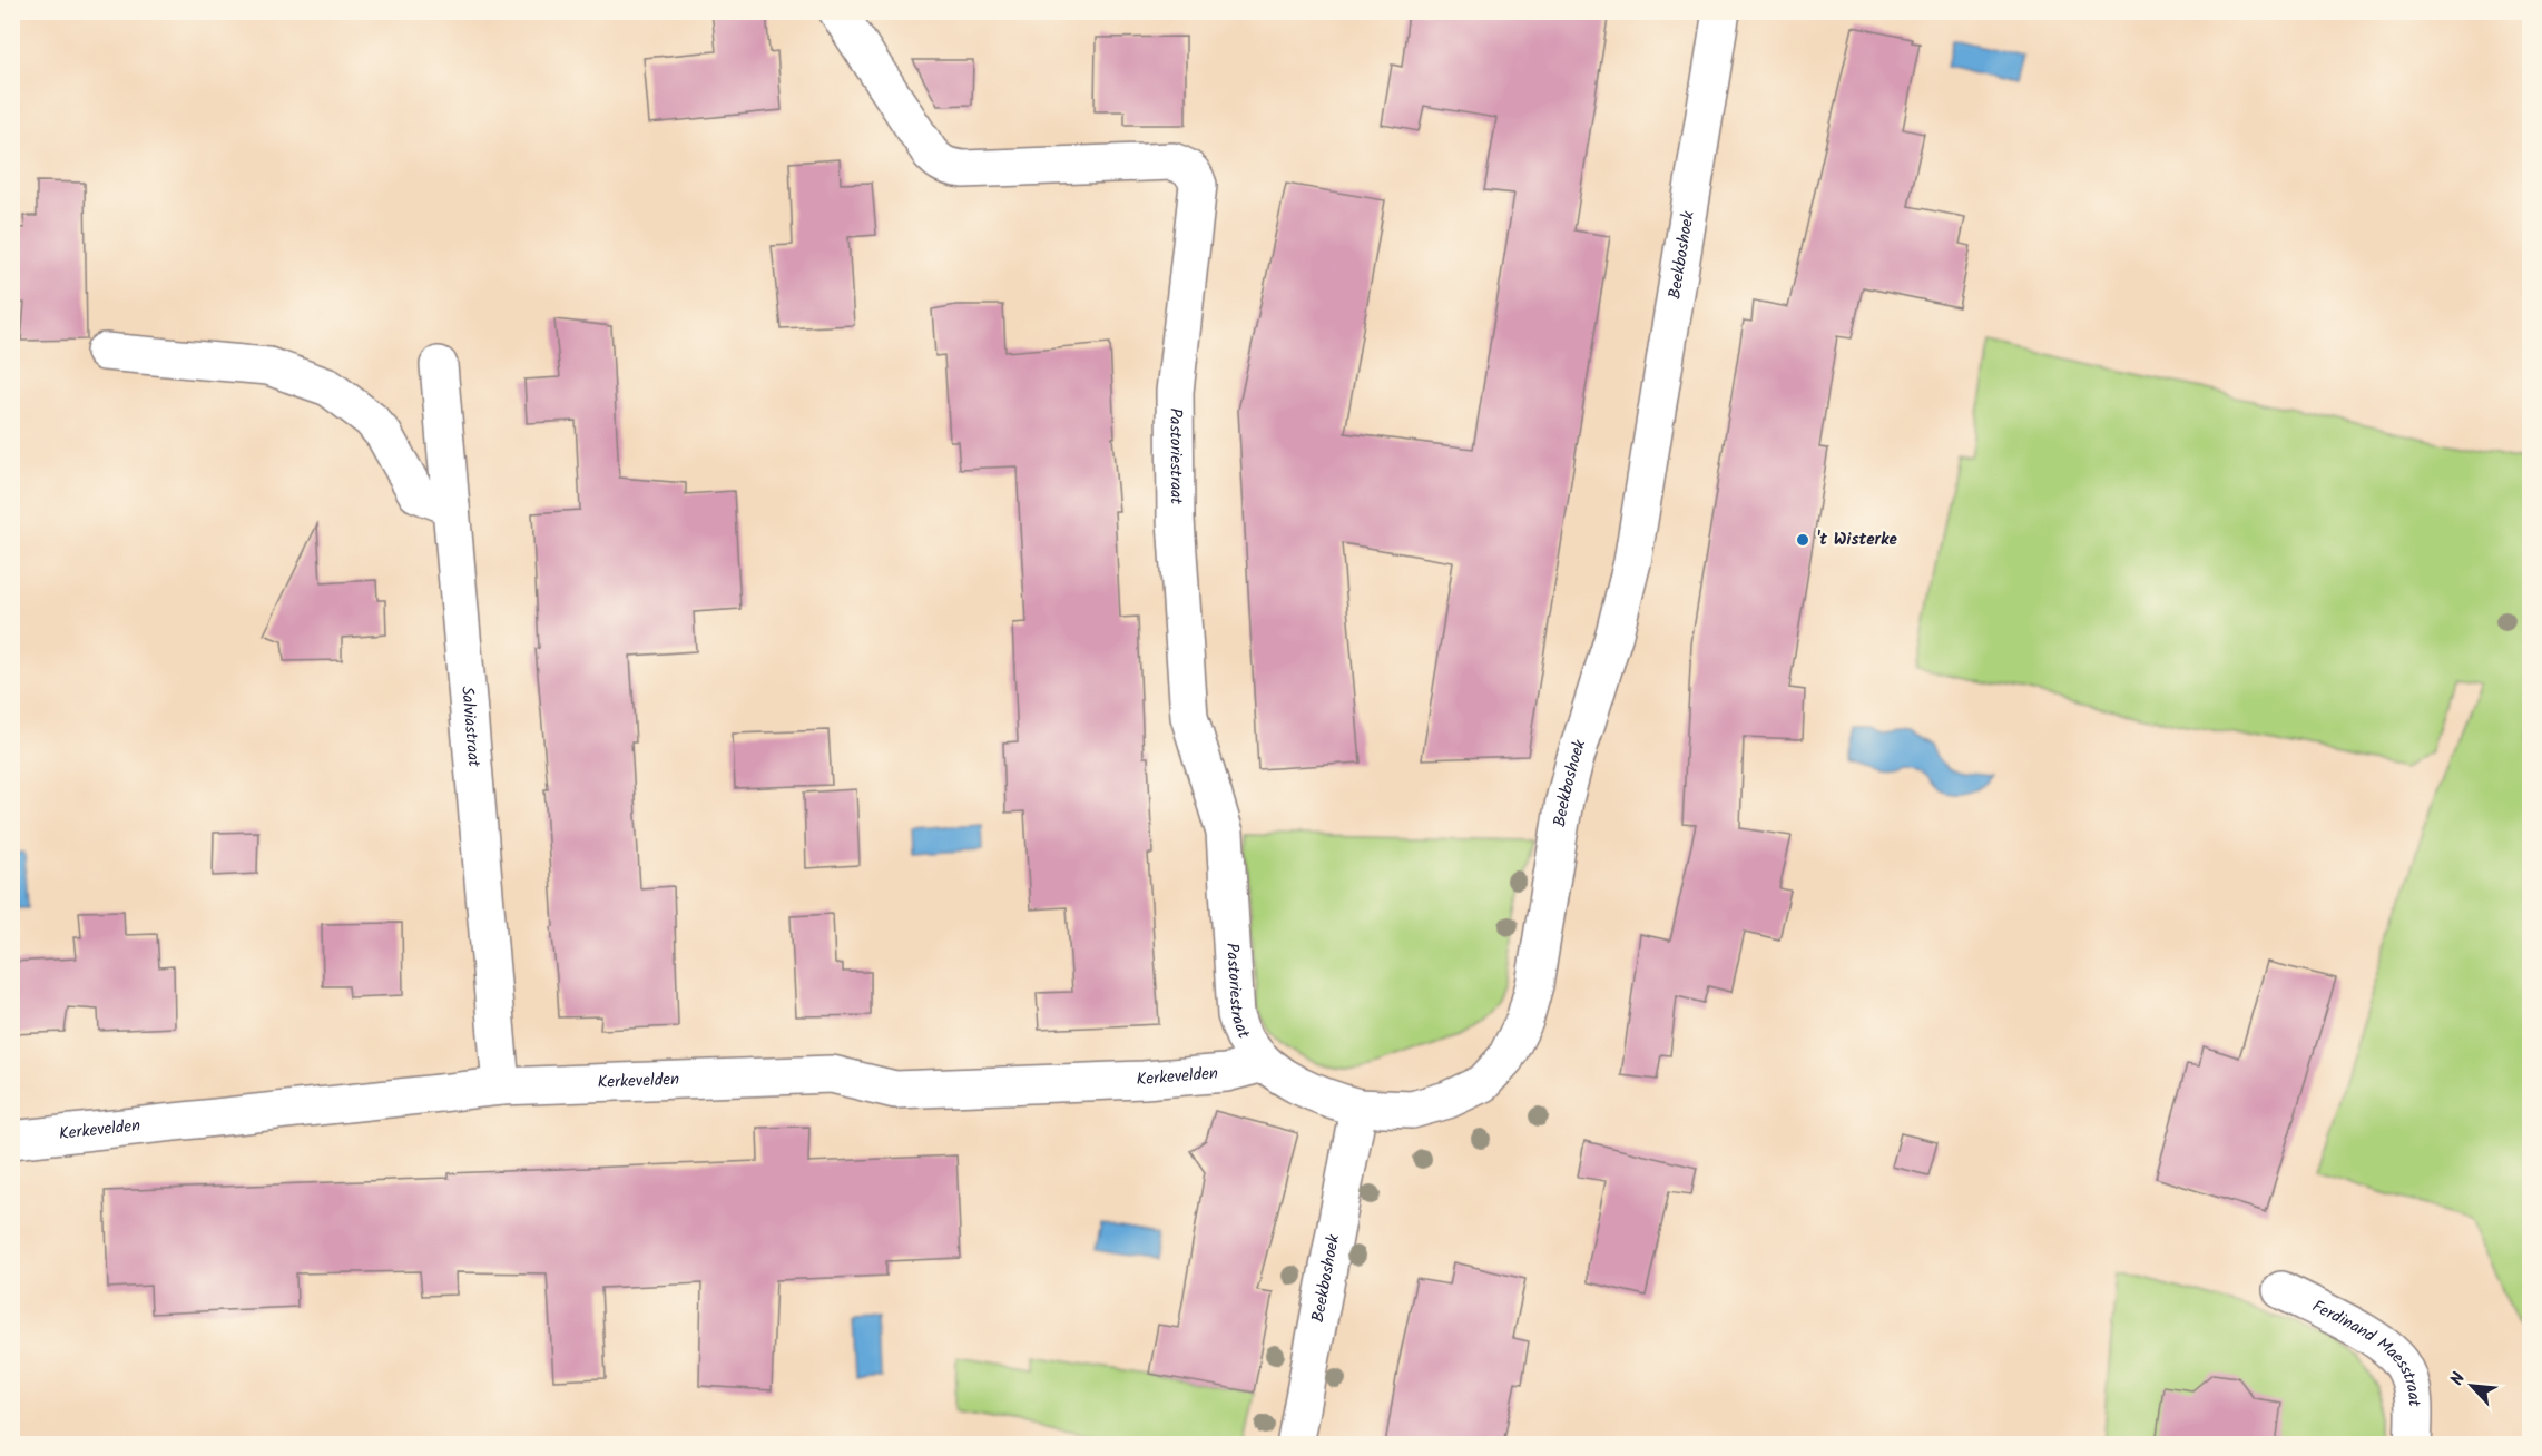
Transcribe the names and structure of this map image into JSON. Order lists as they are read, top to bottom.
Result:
{
  "streets": {
    "street": [
      "Beekboshoek",
      "Pastoriestraat",
      "Salviastraat",
      "Kerkevelden",
      "Ferdinand Maesstraat"
    ]
  },
  "crossings": [
    ["Beekboshoek", "Pastoriestraat"],
    ["Pastoriestraat", "Kerkevelden"],
    ["Salviastraat", "Kerkevelden"]
  ],
  "places": ["'t Wisterke"],
  "north": "top left"
}
